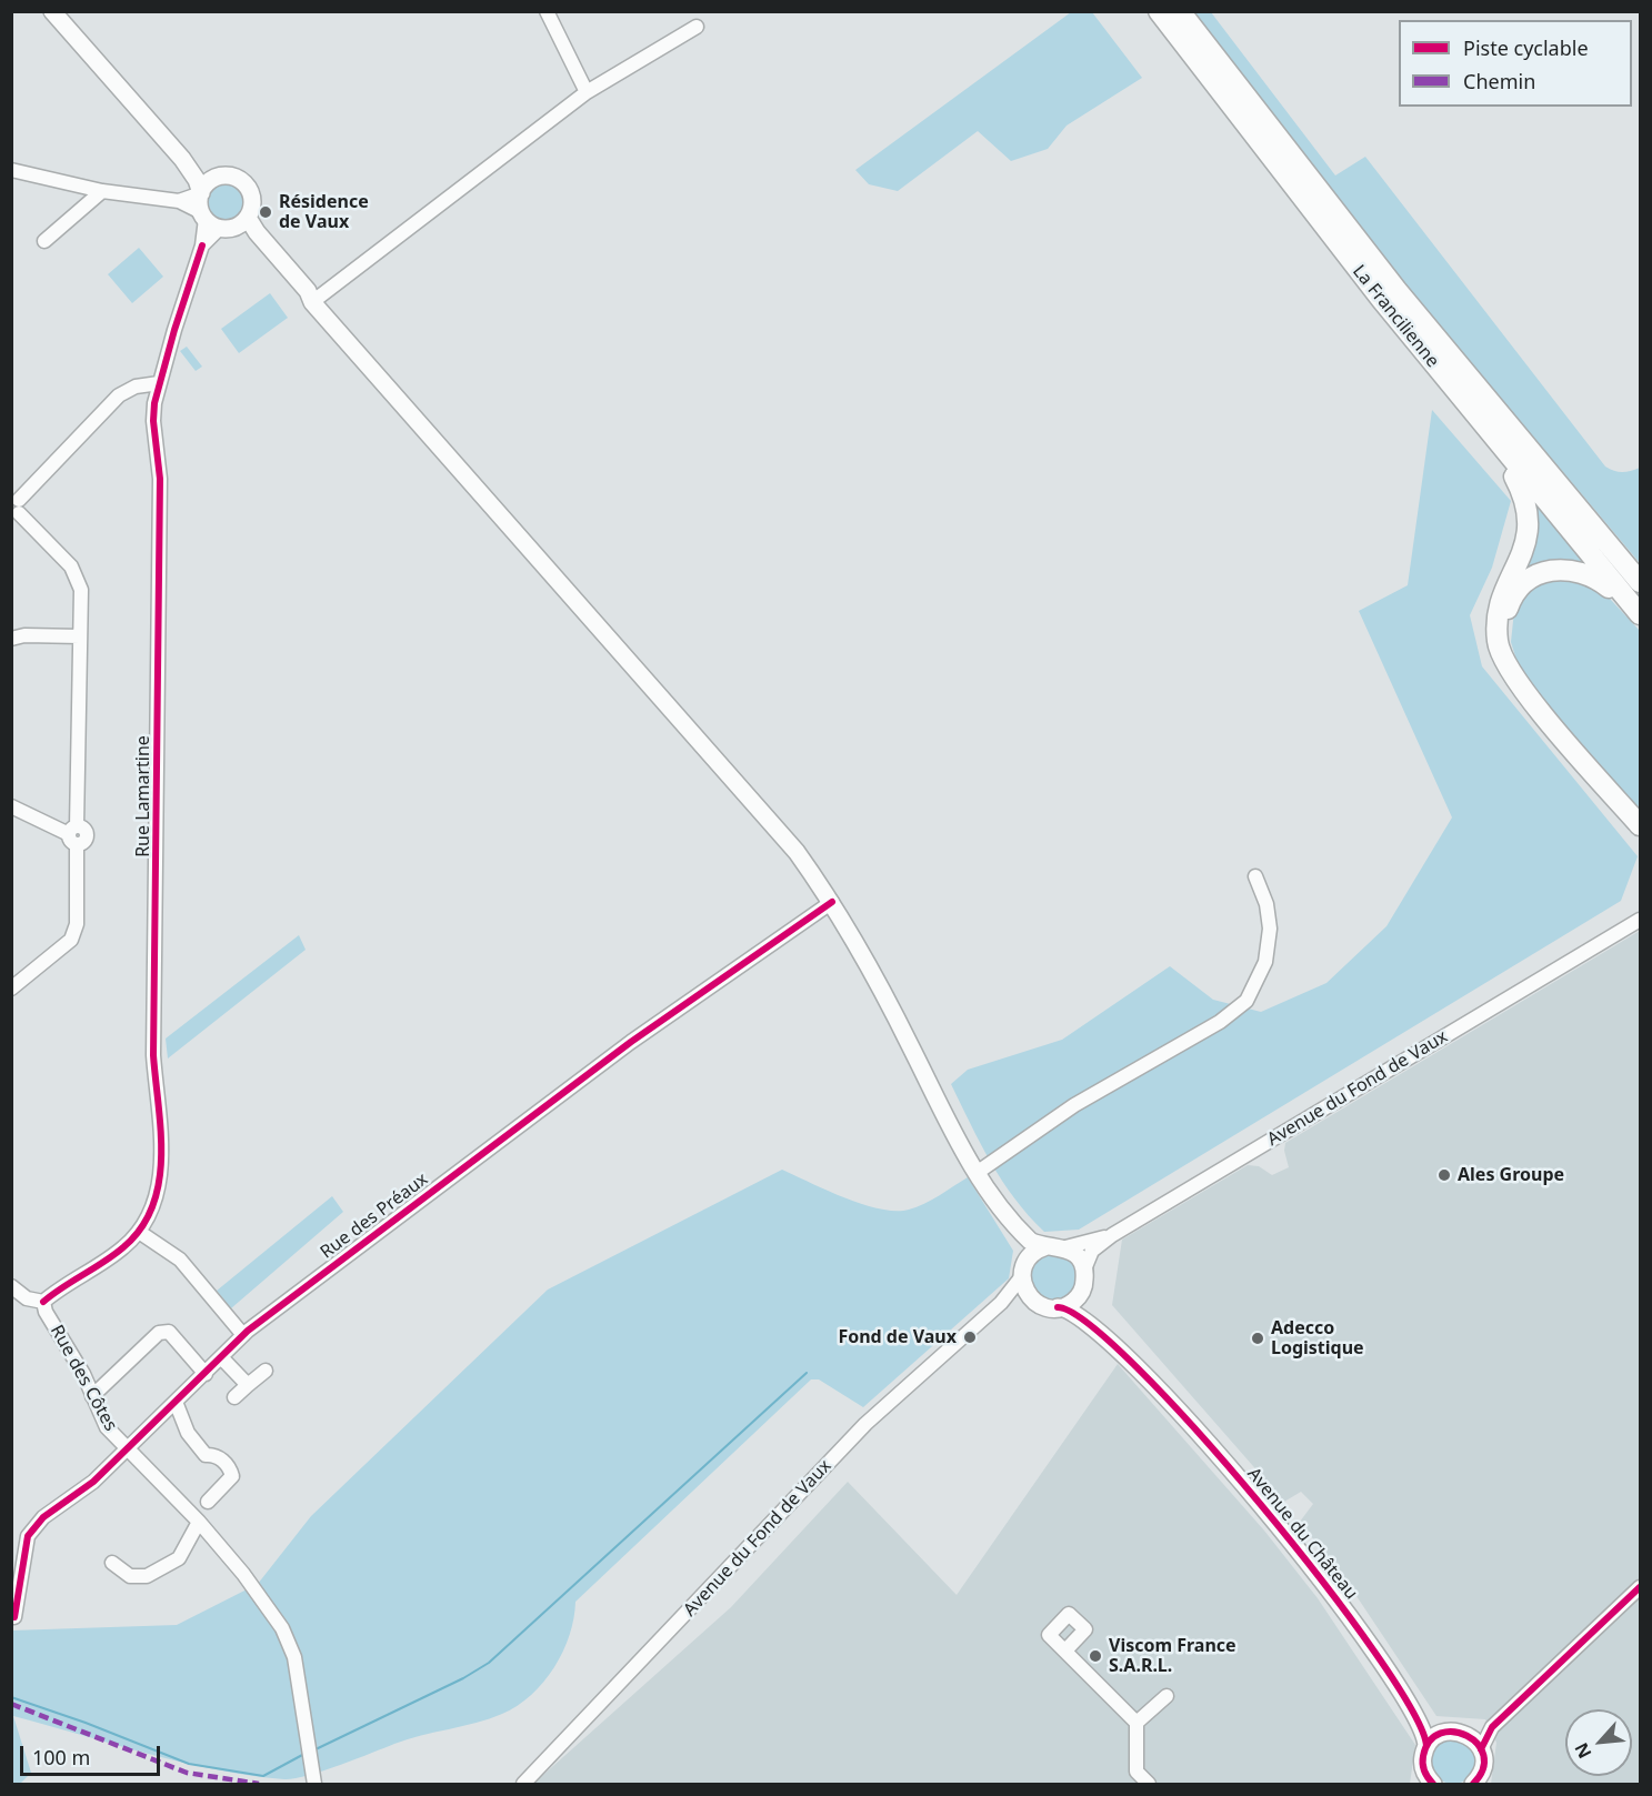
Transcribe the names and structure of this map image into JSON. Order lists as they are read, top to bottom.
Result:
{
  "streets": {
    "highway": ["La Francilienne"],
    "main road": ["Avenue du Château"],
    "street": [
      "Rue Lamartine",
      "Avenue du Fond de Vaux",
      "Rue des Préaux",
      "Rue des Côtes"
    ]
  },
  "crossings": [
    ["Rue Lamartine", "Rue des Côtes"],
    ["Avenue du Fond de Vaux", "Avenue du Château"],
    ["Rue des Préaux", "Rue des Côtes"]
  ],
  "places": [
    "Résidence de Vaux",
    "Ales Groupe",
    "Fond de Vaux",
    "Adecco Logistique",
    "Viscom France S.A.R.L."
  ],
  "legend": ["Piste cyclable", "Chemin"],
  "scale_bar": "100 m",
  "north": "bottom left"
}
